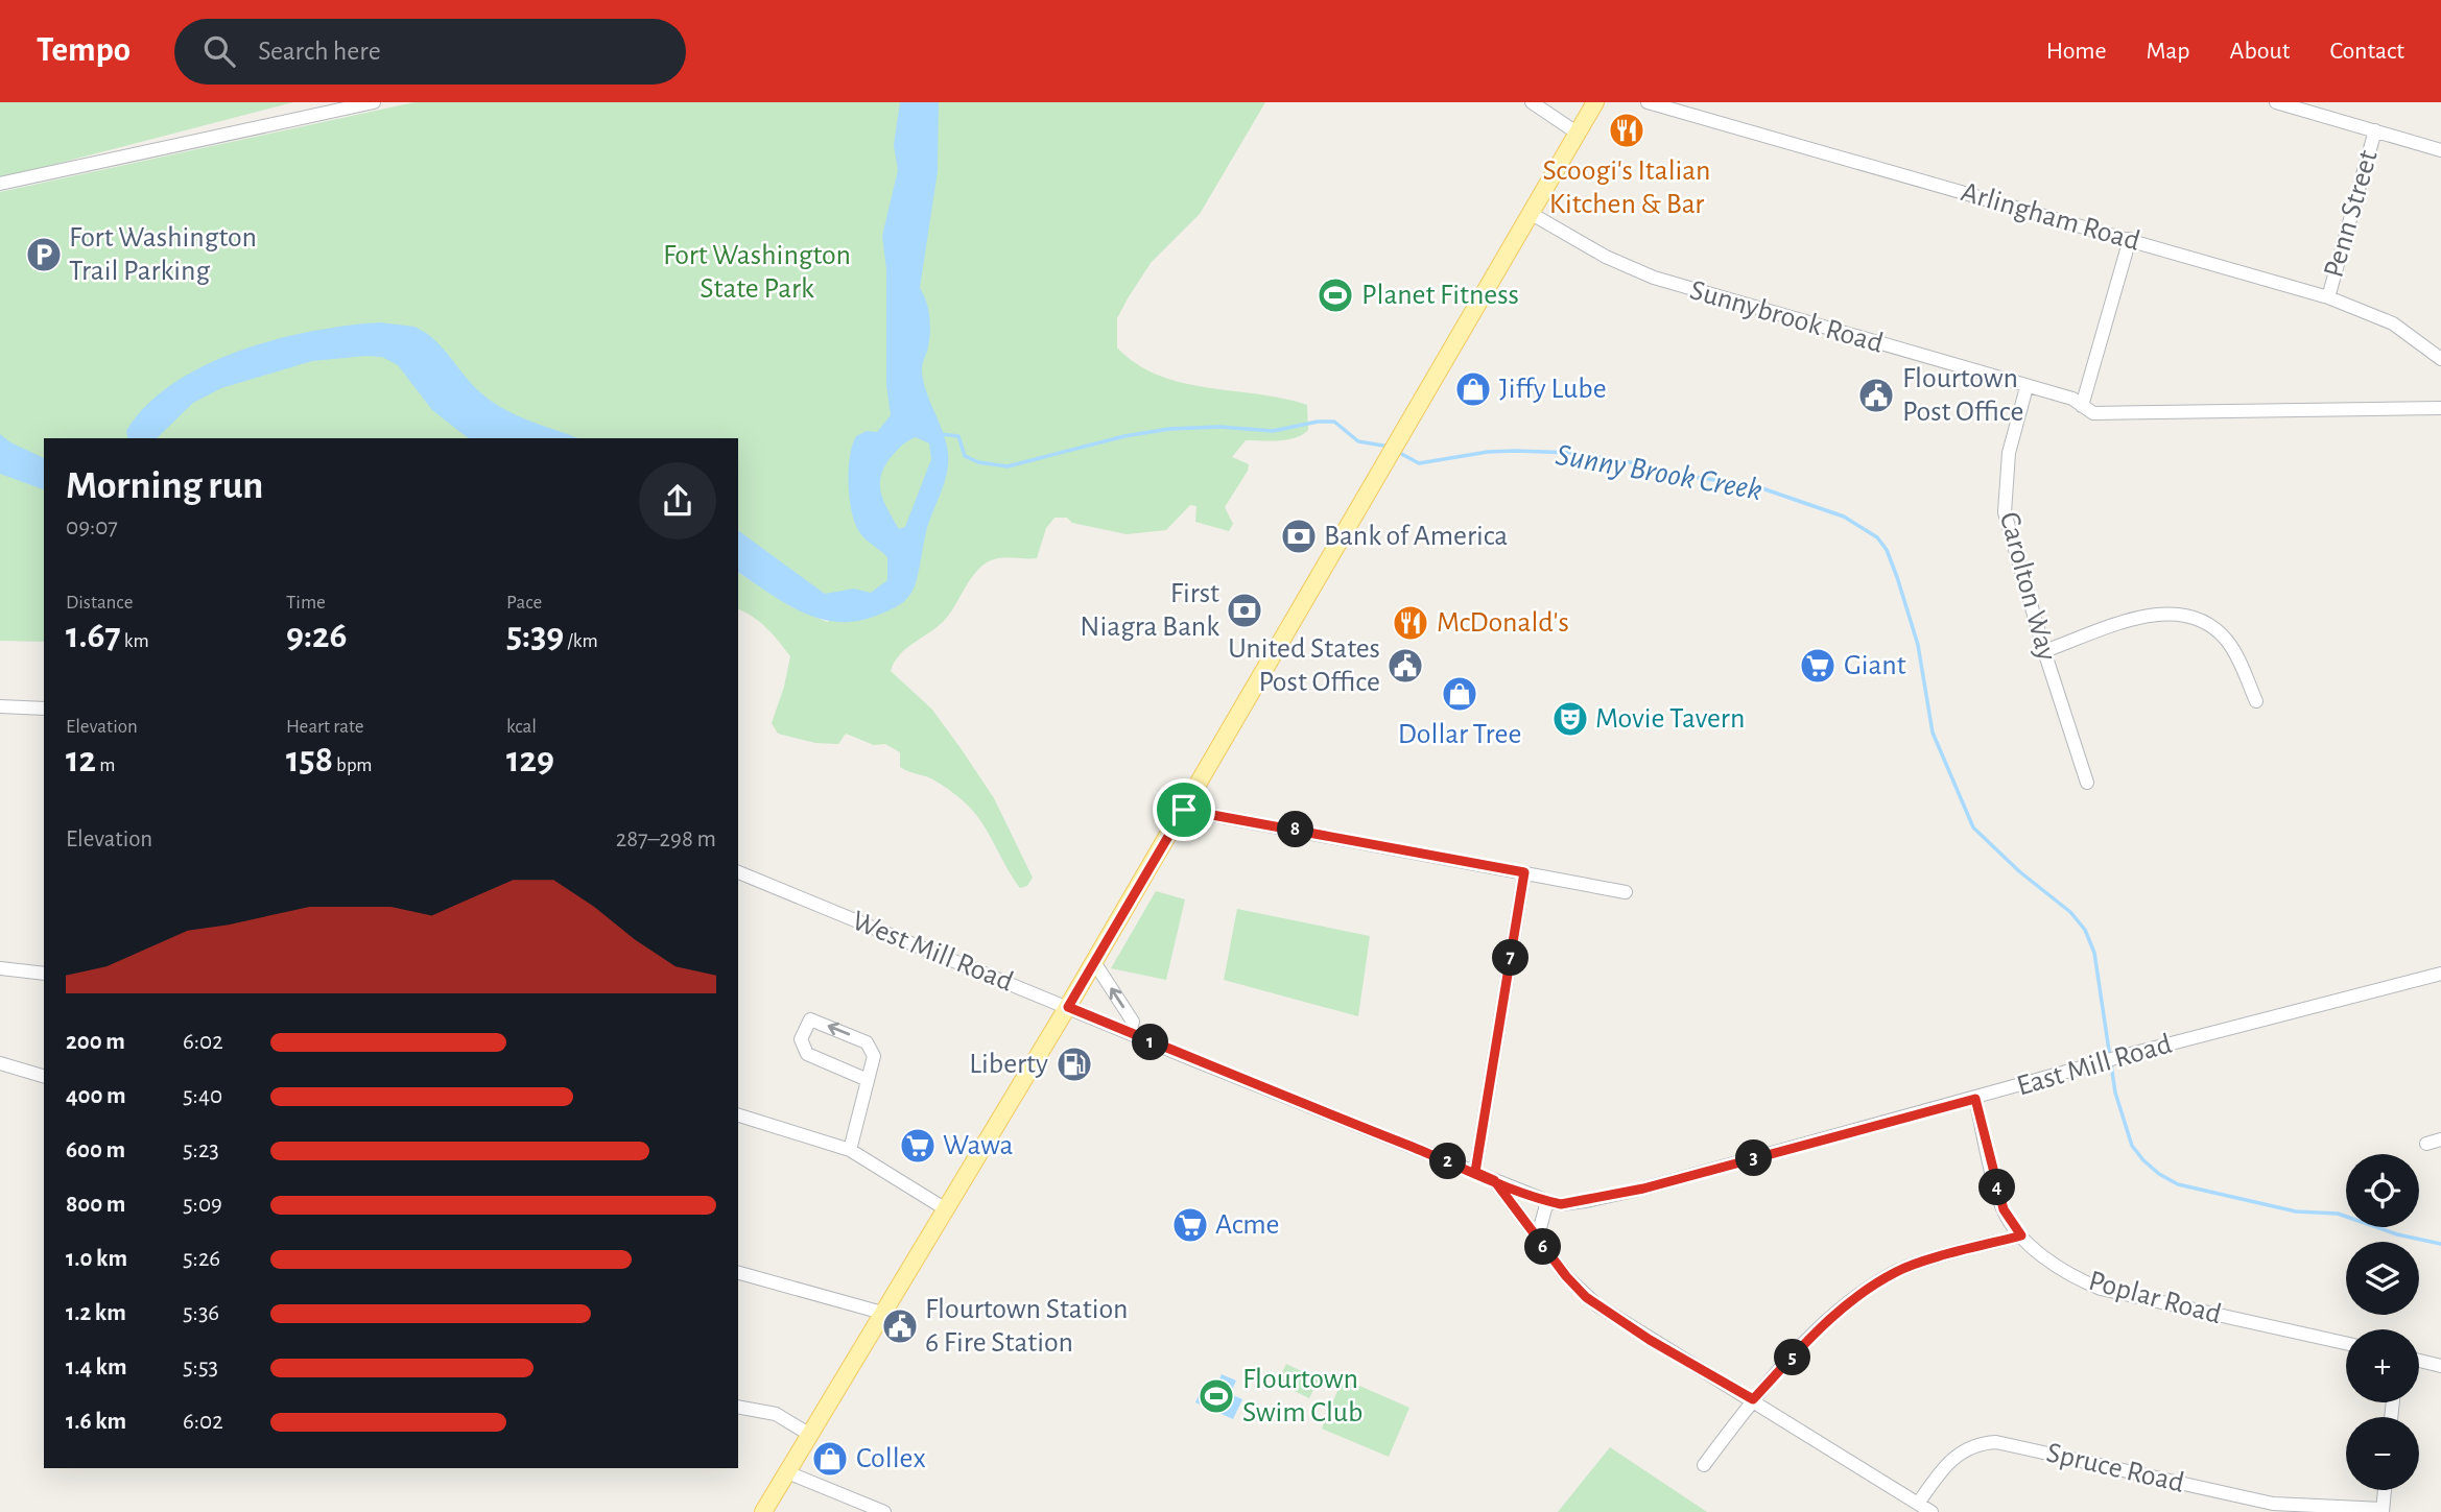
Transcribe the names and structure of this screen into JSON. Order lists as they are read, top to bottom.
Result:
{
  "streets": {
    "street": [
      "Penn Street",
      "Arlingham Road",
      "Sunnybrook Road",
      "Carolton Way",
      "West Mill Road",
      "East Mill Road",
      "Poplar Road",
      "Spruce Road"
    ]
  },
  "crossings": [
    ["Penn Street", "Arlingham Road"],
    ["Sunnybrook Road", "Carolton Way"],
    ["West Mill Road", "East Mill Road"],
    ["East Mill Road", "Poplar Road"]
  ],
  "water": ["Sunny Brook Creek"],
  "parks": ["Fort Washington State Park"],
  "places": {
    "restaurant": ["Scoogi's Italian Kitchen & Bar", "McDonald's"],
    "parking": ["Fort Washington Trail Parking"],
    "sports": ["Planet Fitness", "Flourtown Swim Club"],
    "shop": ["Jiffy Lube", "Dollar Tree", "Collex"],
    "public building": ["Flourtown Post Office", "United States Post Office", "Flourtown Station 6 Fire Station"],
    "bank": ["Bank of America", "First Niagra Bank"],
    "supermarket": ["Giant", "Wawa", "Acme"],
    "theatre": ["Movie Tavern"],
    "fuel station": ["Liberty"]
  },
  "page": {
    "header": "Tempo",
    "search": "Search here",
    "nav": [
      "Home",
      "Map",
      "About",
      "Contact"
    ],
    "heading": ["Morning run", "09:07"],
    "stats": [
      ["Distance", "1.67 km"],
      ["Time", "9:26"],
      ["Pace", "5:39 /km"],
      ["Elevation", "12 m"],
      ["Heart rate", "158 bpm"],
      ["kcal", "129"]
    ],
    "pins": [
      "8",
      "7",
      "1",
      "3",
      "2",
      "4",
      "6",
      "5"
    ],
    "chart": ["Elevation", "287–298 m"],
    "list": [
      {
        "name": "200 m",
        "note": "6:02"
      },
      {
        "name": "400 m",
        "note": "5:40"
      },
      {
        "name": "600 m",
        "note": "5:23"
      },
      {
        "name": "800 m",
        "note": "5:09"
      },
      {
        "name": "1.0 km",
        "note": "5:26"
      },
      {
        "name": "1.2 km",
        "note": "5:36"
      },
      {
        "name": "1.4 km",
        "note": "5:53"
      },
      {
        "name": "1.6 km",
        "note": "6:02"
      }
    ],
    "map_buttons": ["+", "−"]
  }
}
